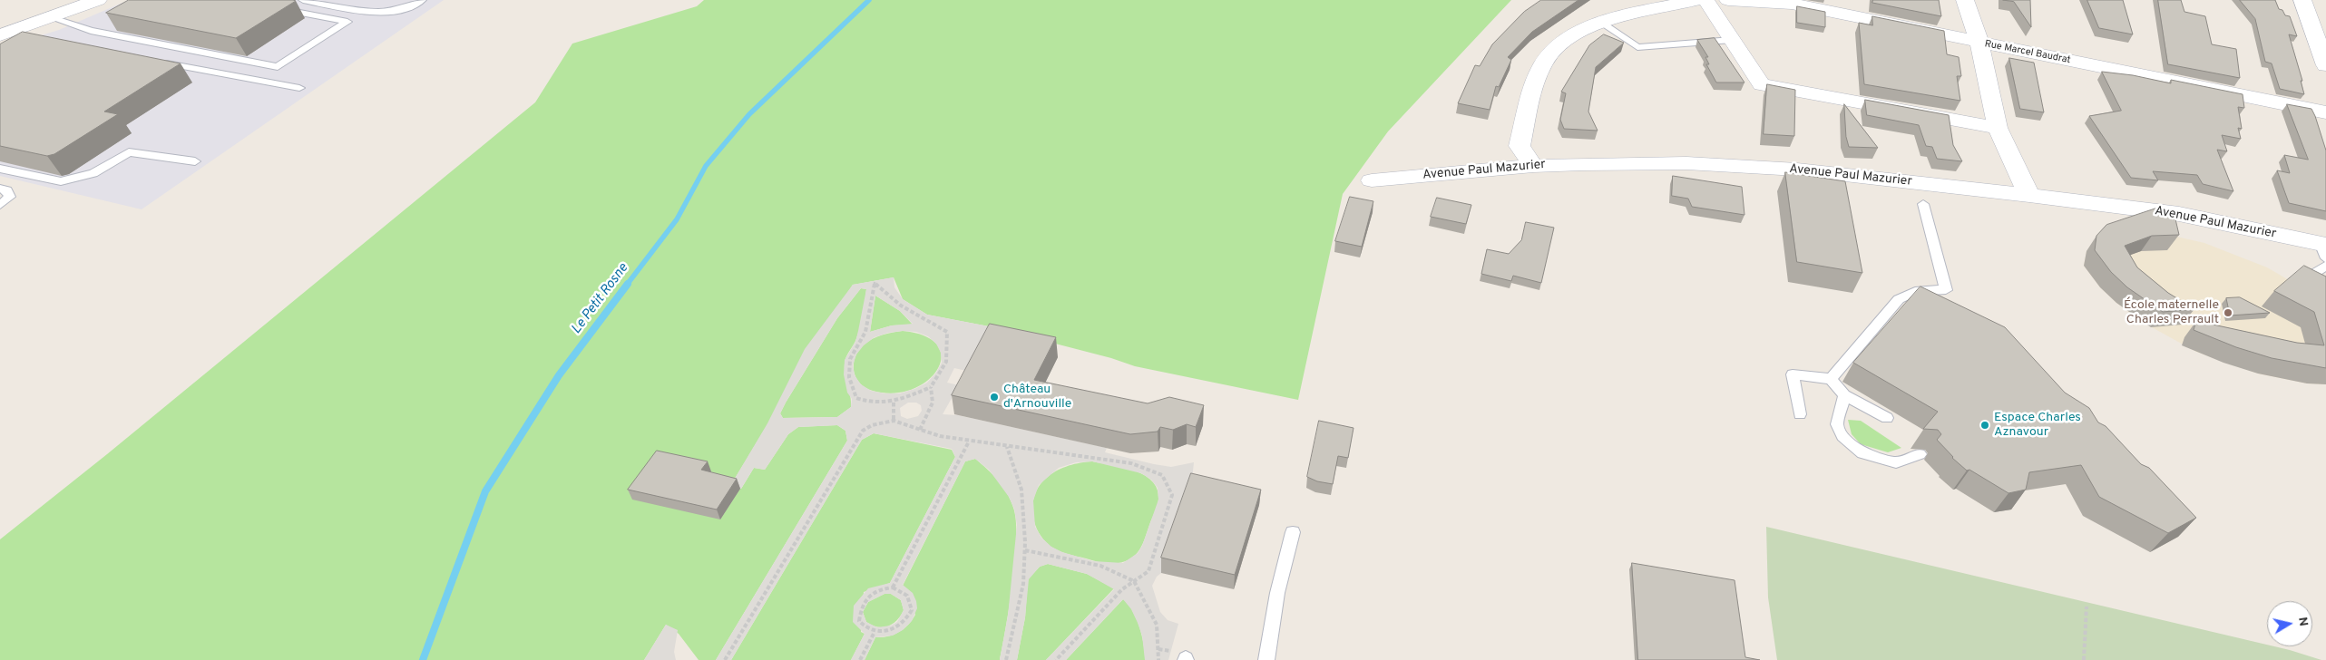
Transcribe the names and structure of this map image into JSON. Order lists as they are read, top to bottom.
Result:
{
  "streets": {
    "street": ["Rue Marcel Baudrat", "Avenue Paul Mazurier"]
  },
  "water": ["Le Petit Rosne"],
  "places": ["École maternelle Charles Perrault", "Château d'Arnouville", "Espace Charles Aznavour"],
  "north": "right"
}
